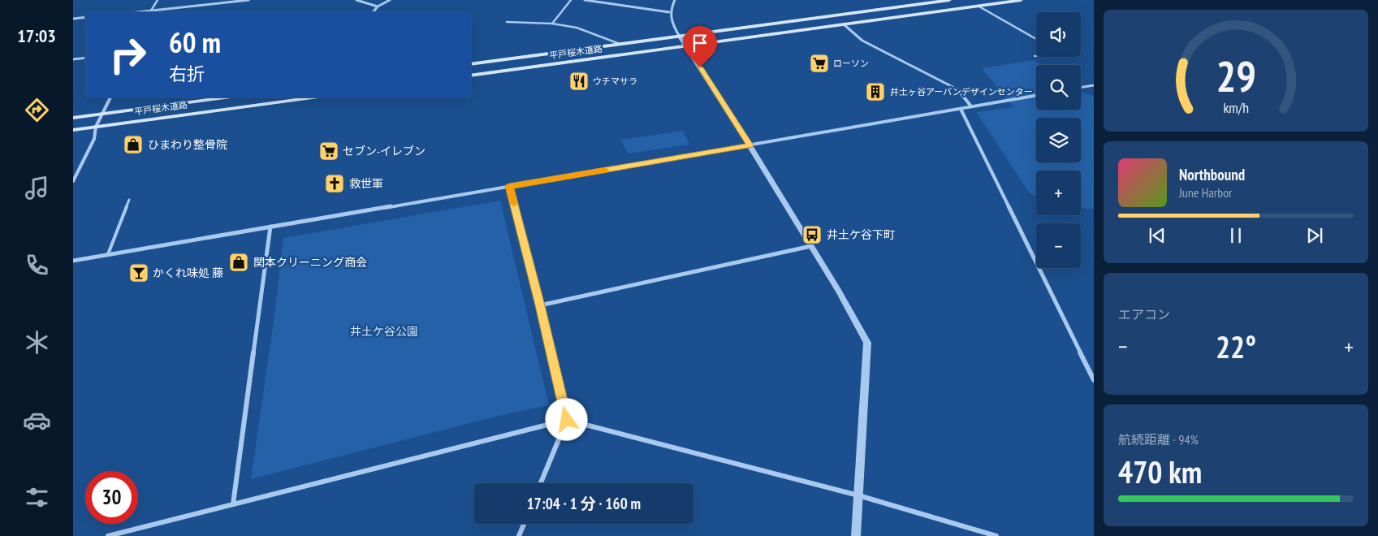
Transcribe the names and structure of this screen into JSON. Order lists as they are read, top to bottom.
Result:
{
  "streets": {
    "main road": ["平戸桜木道路"]
  },
  "parks": ["井土ケ谷公園"],
  "places": {
    "supermarket": ["ローソン", "セブン-イレブン"],
    "restaurant": ["ウチマサラ"],
    "building": ["井土ヶ谷アーバンデザインセンター"],
    "shop": ["ひまわり整骨院", "関本クリーニング商会"],
    "church": ["救世軍"],
    "bus stop": ["井土ケ谷下町"],
    "bar": ["かくれ味処 藤"]
  },
  "page": {
    "tabs": "17:03",
    "map_buttons": ["+", "−"],
    "turn": ["60 m", "右折"],
    "song": ["Northbound", "June Harbor"],
    "tile": [
      "エアコン",
      ["航続距離 · 94%", "470 km"]
    ],
    "heat": ["−", "22°", "+"],
    "limit": "30",
    "trip": "17:04 · 1 分 · 160 m",
    "gauge": ["29", "km/h"]
  }
}
